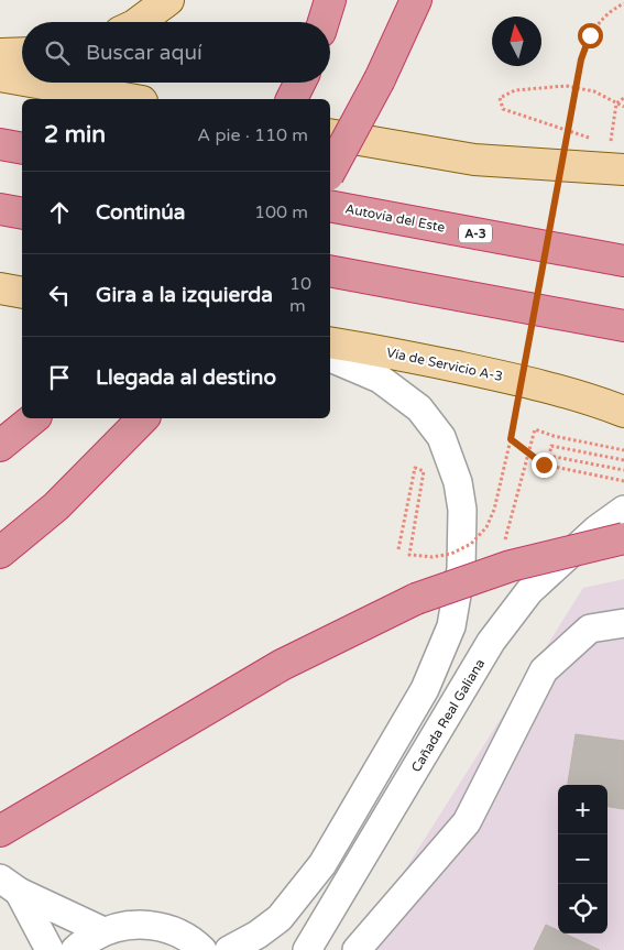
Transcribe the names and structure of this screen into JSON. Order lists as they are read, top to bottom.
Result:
{
  "streets": {
    "highway": ["Autovía del Este", "A-3"],
    "main road": ["Vía de Servicio A-3"],
    "street": ["Cañada Real Galiana"]
  },
  "north": "top",
  "page": {
    "search": "Buscar aquí",
    "heading": ["2 min", "A pie · 110 m"],
    "list": [
      ["Continúa", "100 m"],
      ["Gira a la izquierda", "10 m"],
      "Llegada al destino"
    ],
    "map_buttons": ["+", "−"]
  }
}
